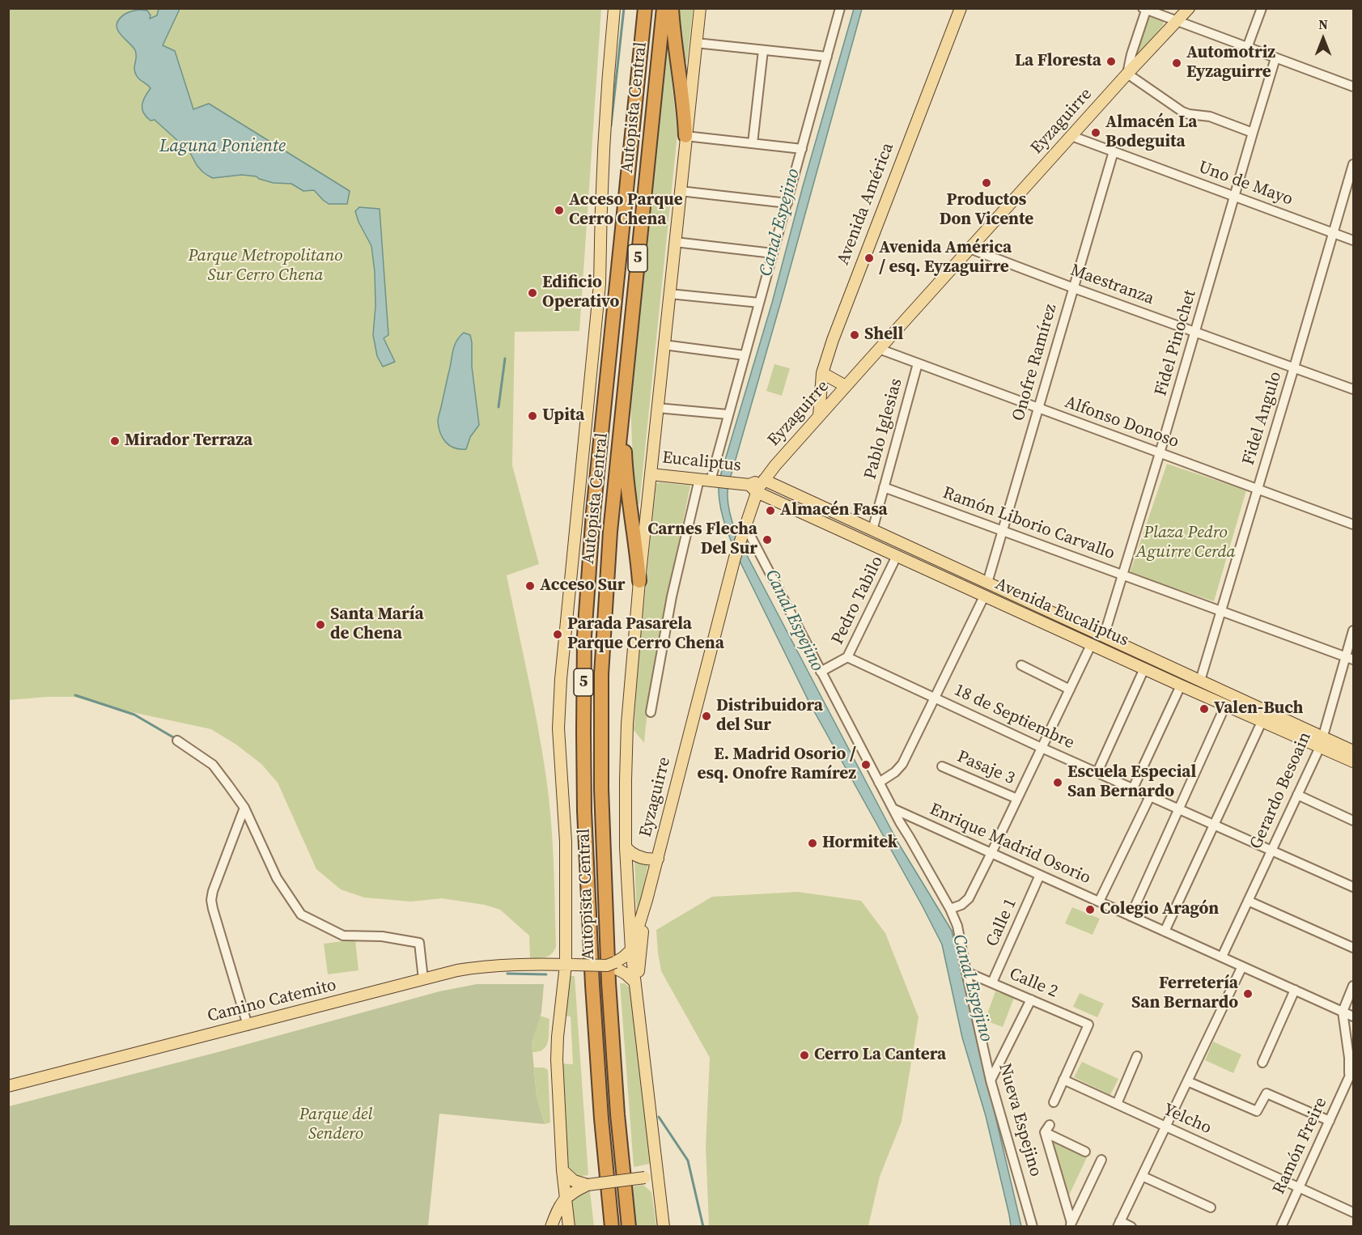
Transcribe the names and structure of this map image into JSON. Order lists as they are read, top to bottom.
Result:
{
  "streets": {
    "highway": ["Autopista Central", "5"],
    "main road": [
      "Eyzaguirre",
      "Avenida América",
      "Eucaliptus",
      "Avenida Eucaliptus",
      "Camino Catemito"
    ],
    "street": [
      "Uno de Mayo",
      "Maestranza",
      "Fidel Pinochet",
      "Onofre Ramírez",
      "Fidel Angulo",
      "Alfonso Donoso",
      "Pablo Iglesias",
      "Ramón Liborio Carvallo",
      "Pedro Tabilo",
      "18 de Septiembre",
      "Pasaje 3",
      "Gerardo Besoain",
      "Enrique Madrid Osorio",
      "Calle 1",
      "Calle 2",
      "Yelcho",
      "Nueva Espejino",
      "Ramón Freire"
    ]
  },
  "crossings": [
    ["Eyzaguirre", "Uno de Mayo"],
    ["Eyzaguirre", "Avenida América"],
    ["Eyzaguirre", "Maestranza"],
    ["Eyzaguirre", "Alfonso Donoso"],
    ["Eyzaguirre", "Eucaliptus"],
    ["Eyzaguirre", "Avenida Eucaliptus"],
    ["Uno de Mayo", "Fidel Pinochet"],
    ["Uno de Mayo", "Onofre Ramírez"],
    ["Uno de Mayo", "Fidel Angulo"],
    ["Maestranza", "Fidel Pinochet"],
    ["Maestranza", "Onofre Ramírez"],
    ["Maestranza", "Fidel Angulo"],
    ["Fidel Pinochet", "Alfonso Donoso"],
    ["Fidel Pinochet", "Ramón Liborio Carvallo"],
    ["Fidel Pinochet", "Avenida Eucaliptus"],
    ["Onofre Ramírez", "Alfonso Donoso"],
    ["Onofre Ramírez", "Ramón Liborio Carvallo"],
    ["Onofre Ramírez", "Avenida Eucaliptus"],
    ["Fidel Angulo", "Alfonso Donoso"],
    ["Fidel Angulo", "Ramón Liborio Carvallo"],
    ["Fidel Angulo", "Avenida Eucaliptus"],
    ["Alfonso Donoso", "Pablo Iglesias"],
    ["Pablo Iglesias", "Ramón Liborio Carvallo"],
    ["Pablo Iglesias", "Avenida Eucaliptus"],
    ["Eucaliptus", "Avenida Eucaliptus"],
    ["Ramón Liborio Carvallo", "Gerardo Besoain"],
    ["Pedro Tabilo", "Avenida Eucaliptus"],
    ["Pedro Tabilo", "18 de Septiembre"],
    ["Avenida Eucaliptus", "Gerardo Besoain"],
    ["18 de Septiembre", "Gerardo Besoain"],
    ["Gerardo Besoain", "Enrique Madrid Osorio"],
    ["Enrique Madrid Osorio", "Calle 1"],
    ["Enrique Madrid Osorio", "Nueva Espejino"],
    ["Enrique Madrid Osorio", "Ramón Freire"],
    ["Calle 1", "Calle 2"],
    ["Calle 2", "Yelcho"],
    ["Calle 2", "Nueva Espejino"],
    ["Yelcho", "Ramón Freire"]
  ],
  "water": ["Laguna Poniente", "Canal Espejino"],
  "parks": ["Parque Metropolitano Sur Cerro Chena", "Plaza Pedro Aguirre Cerda", "Parque del Sendero"],
  "places": [
    "La Floresta",
    "Automotriz Eyzaguirre",
    "Almacén La Bodeguita",
    "Productos Don Vicente",
    "Acceso Parque Cerro Chena",
    "Avenida América / esq. Eyzaguirre",
    "Edificio Operativo",
    "Shell",
    "Upita",
    "Mirador Terraza",
    "Almacén Fasa",
    "Carnes Flecha Del Sur",
    "Acceso Sur",
    "Santa María de Chena",
    "Parada Pasarela Parque Cerro Chena",
    "Valen-Buch",
    "Distribuidora del Sur",
    "E. Madrid Osorio / esq. Onofre Ramírez",
    "Escuela Especial San Bernardo",
    "Hormitek",
    "Colegio Aragón",
    "Ferretería San Bernardo",
    "Cerro La Cantera"
  ],
  "north": "top"
}
